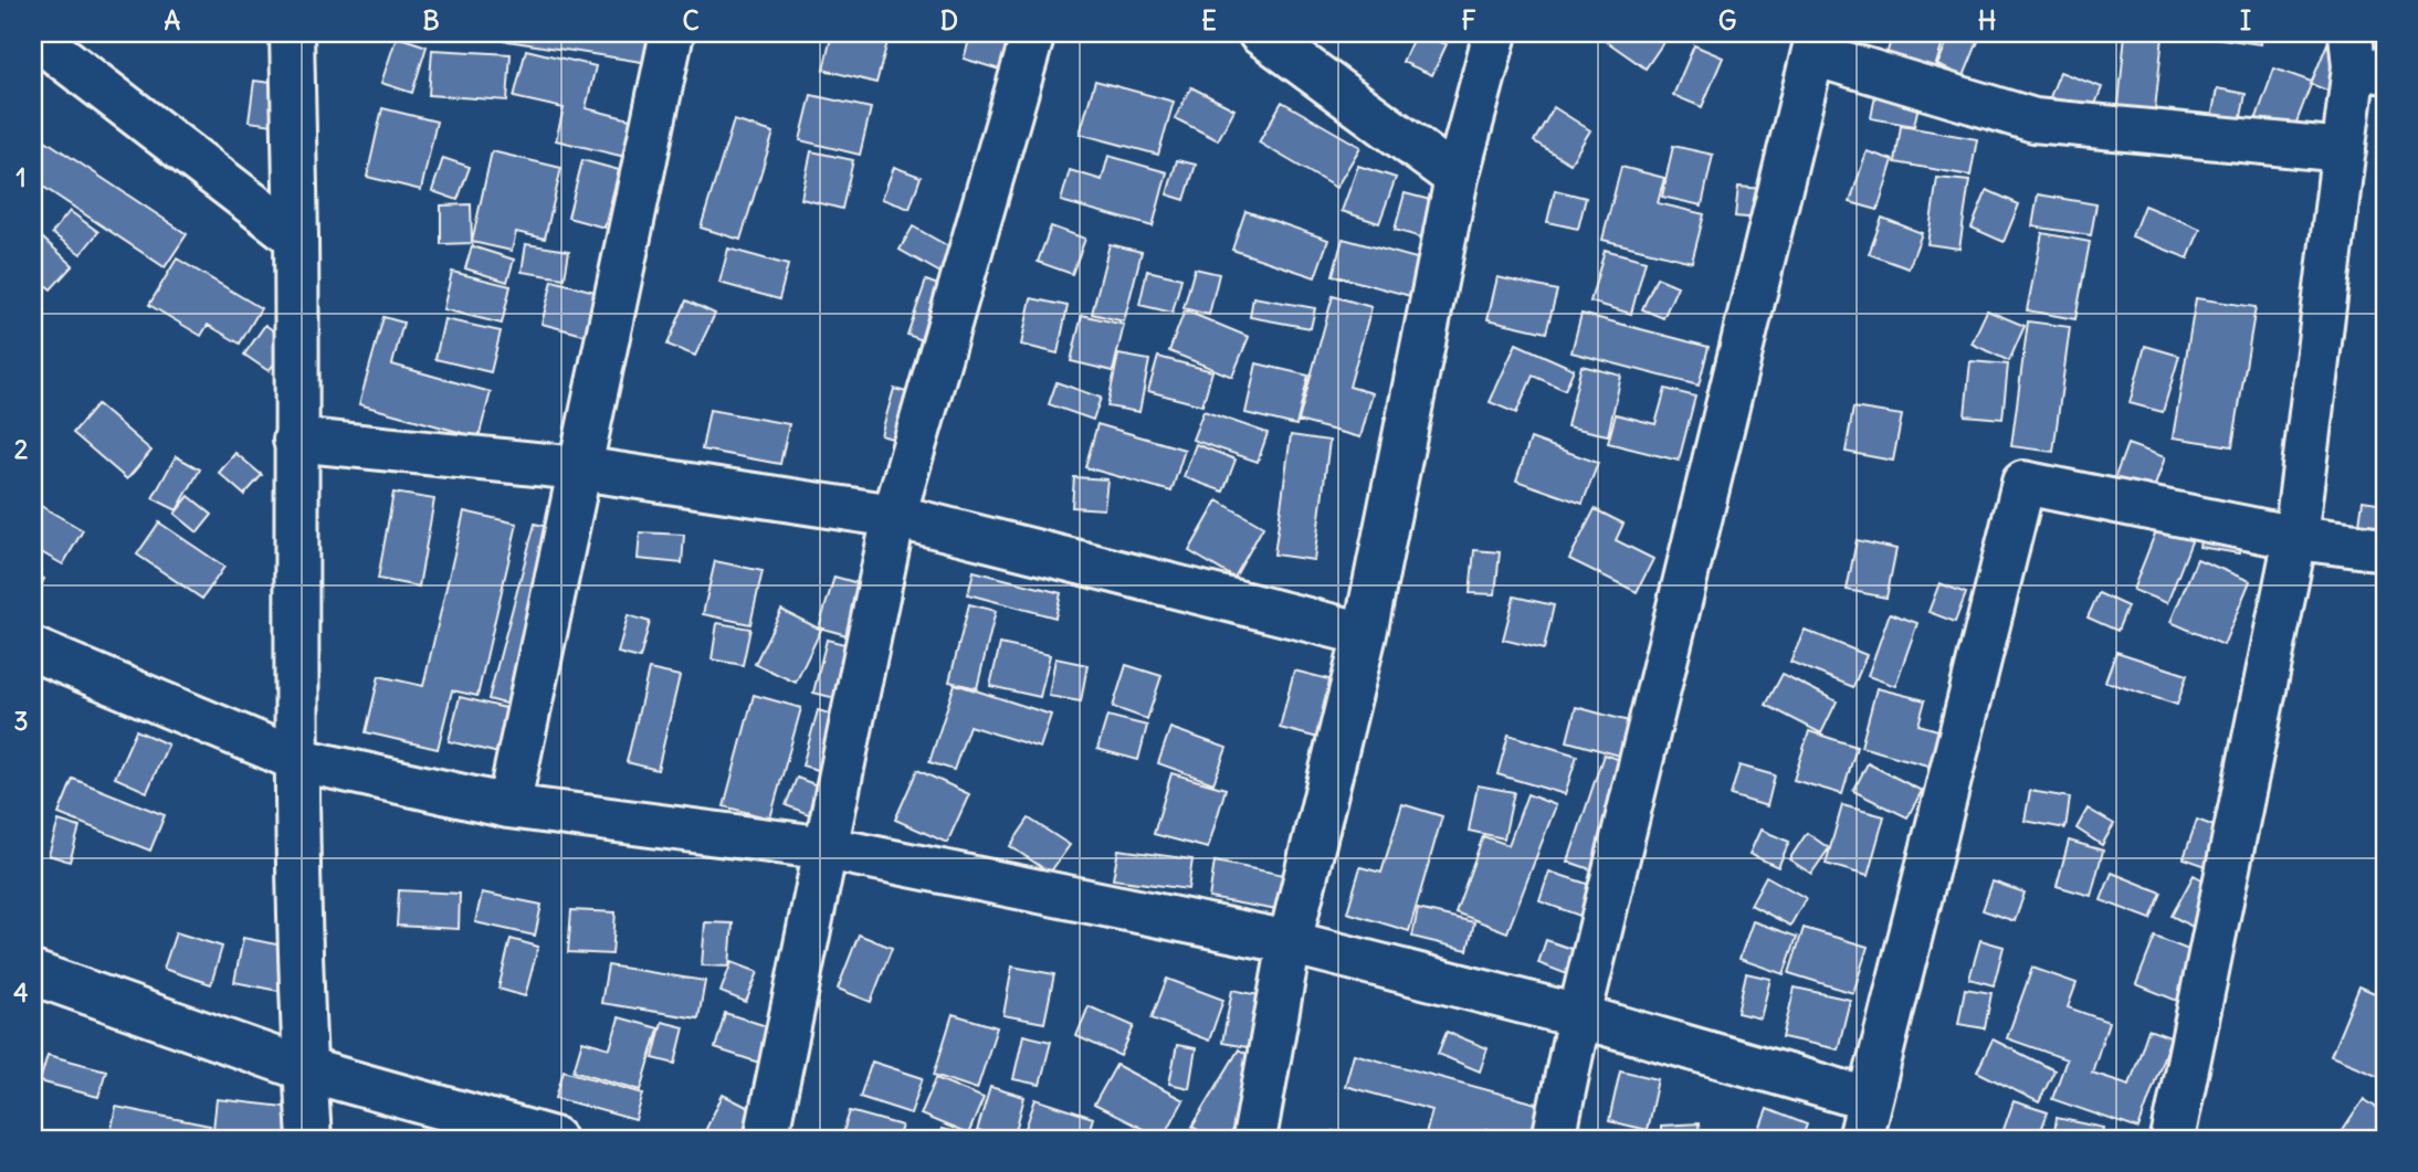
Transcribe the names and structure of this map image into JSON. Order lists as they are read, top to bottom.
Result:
{
  "grid": {
    "columns": [
      "A",
      "B",
      "C",
      "D",
      "E",
      "F",
      "G",
      "H",
      "I"
    ],
    "rows": [
      "1",
      "2",
      "3",
      "4"
    ]
  }
}
